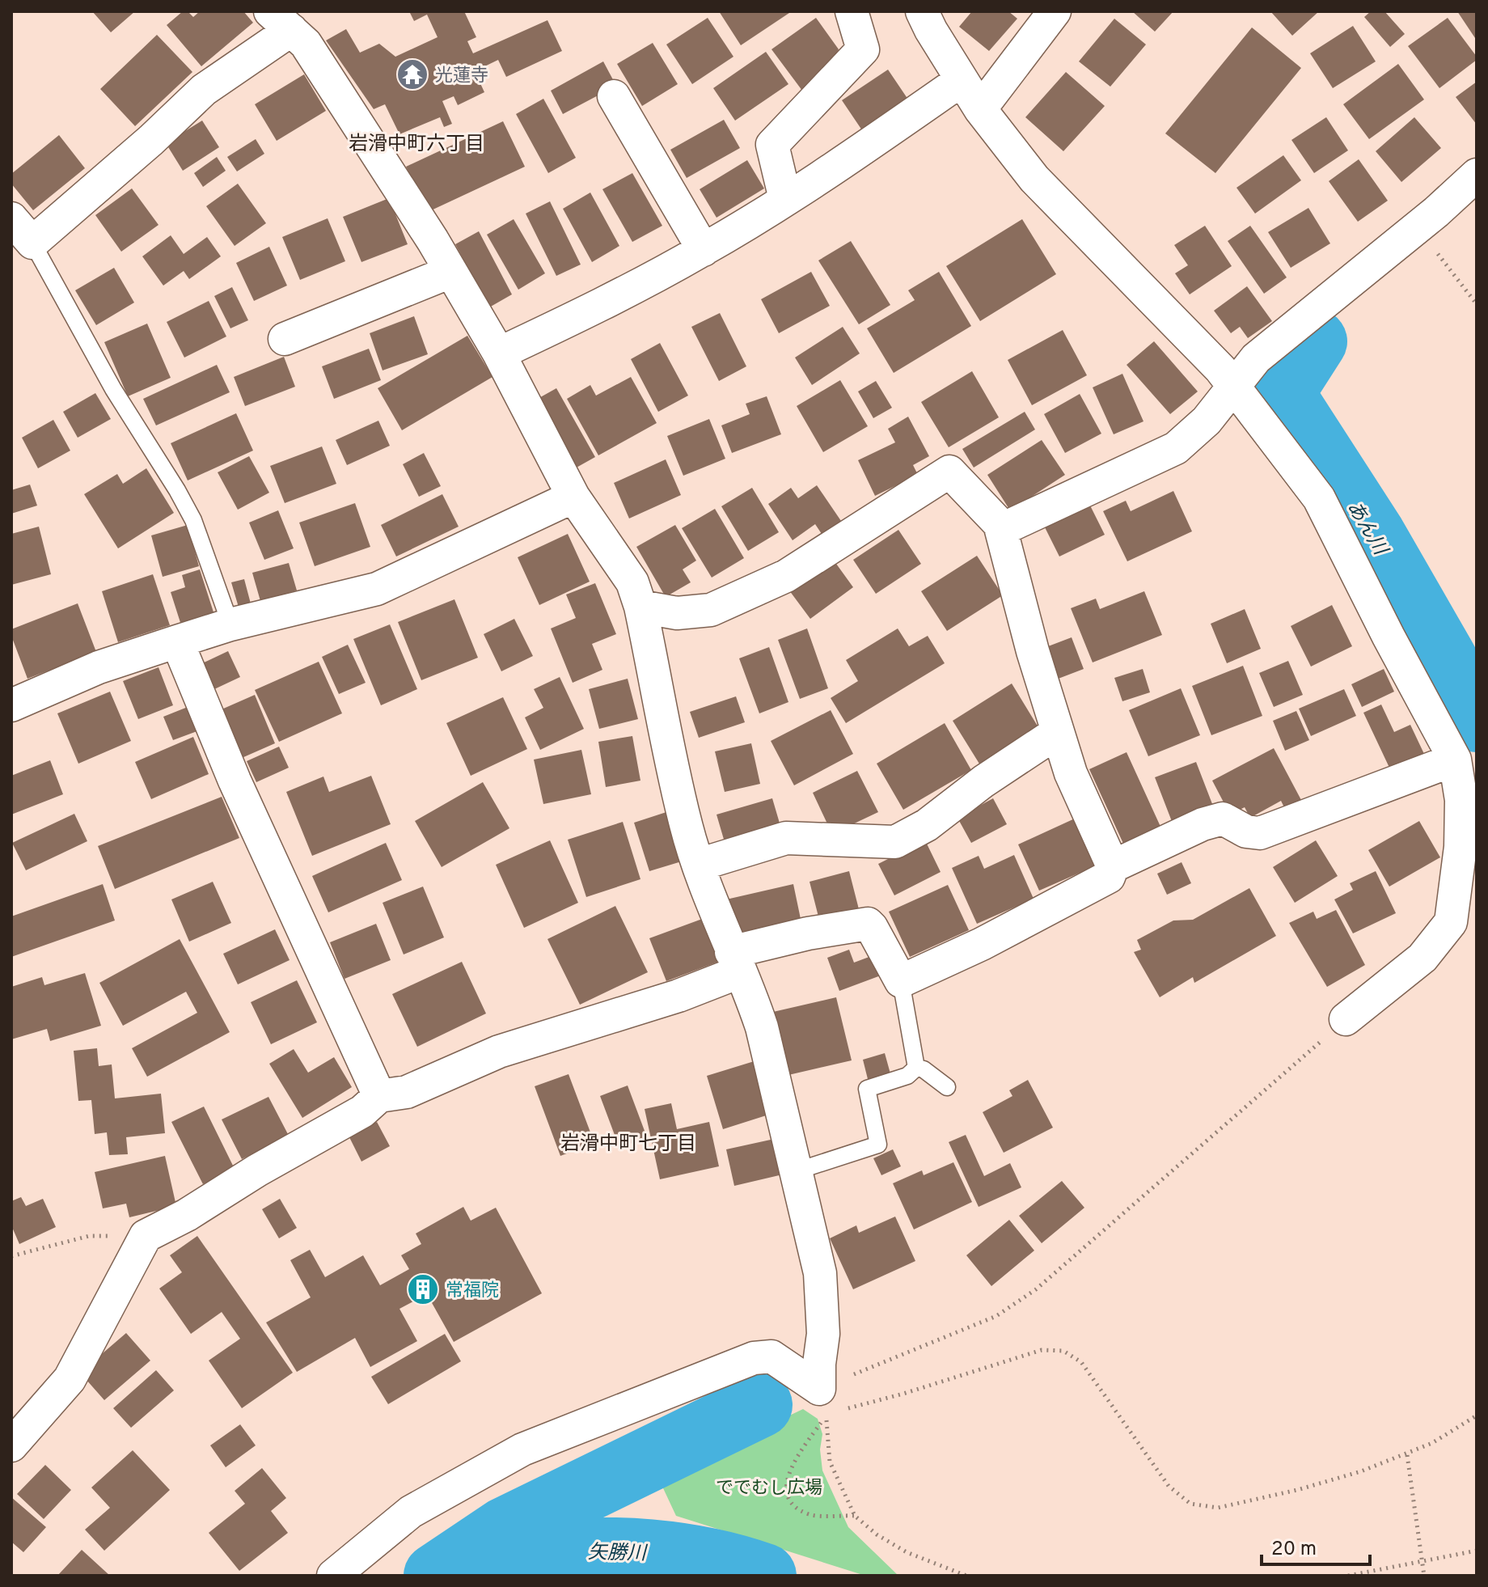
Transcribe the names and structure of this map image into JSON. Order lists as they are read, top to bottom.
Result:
{
  "districts": ["岩滑中町六丁目", "岩滑中町七丁目"],
  "water": ["あん川", "矢勝川"],
  "parks": ["ででむし広場"],
  "places": {
    "temple": ["光蓮寺"],
    "building": ["常福院"]
  },
  "scale_bar": "20 m"
}
